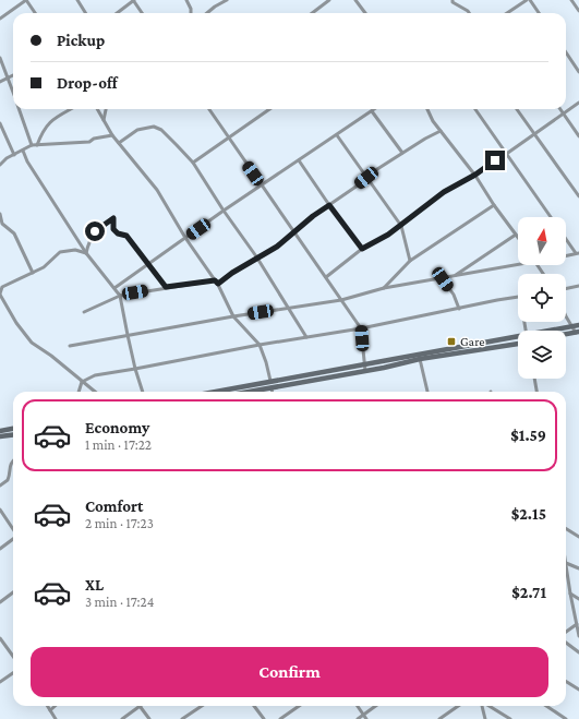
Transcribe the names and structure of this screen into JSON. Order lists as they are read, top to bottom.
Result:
{
  "places": {
    "transit": ["Gare"]
  },
  "north": "top",
  "page": {
    "banner": ["Pickup", "Drop-off"],
    "list": [
      {
        "name": "Economy",
        "note": "1 min · 17:22",
        "value": "$1.59"
      },
      {
        "name": "Comfort",
        "note": "2 min · 17:23",
        "value": "$2.15"
      },
      {
        "name": "XL",
        "note": "3 min · 17:24",
        "value": "$2.71"
      }
    ],
    "buttons": "Confirm"
  }
}
